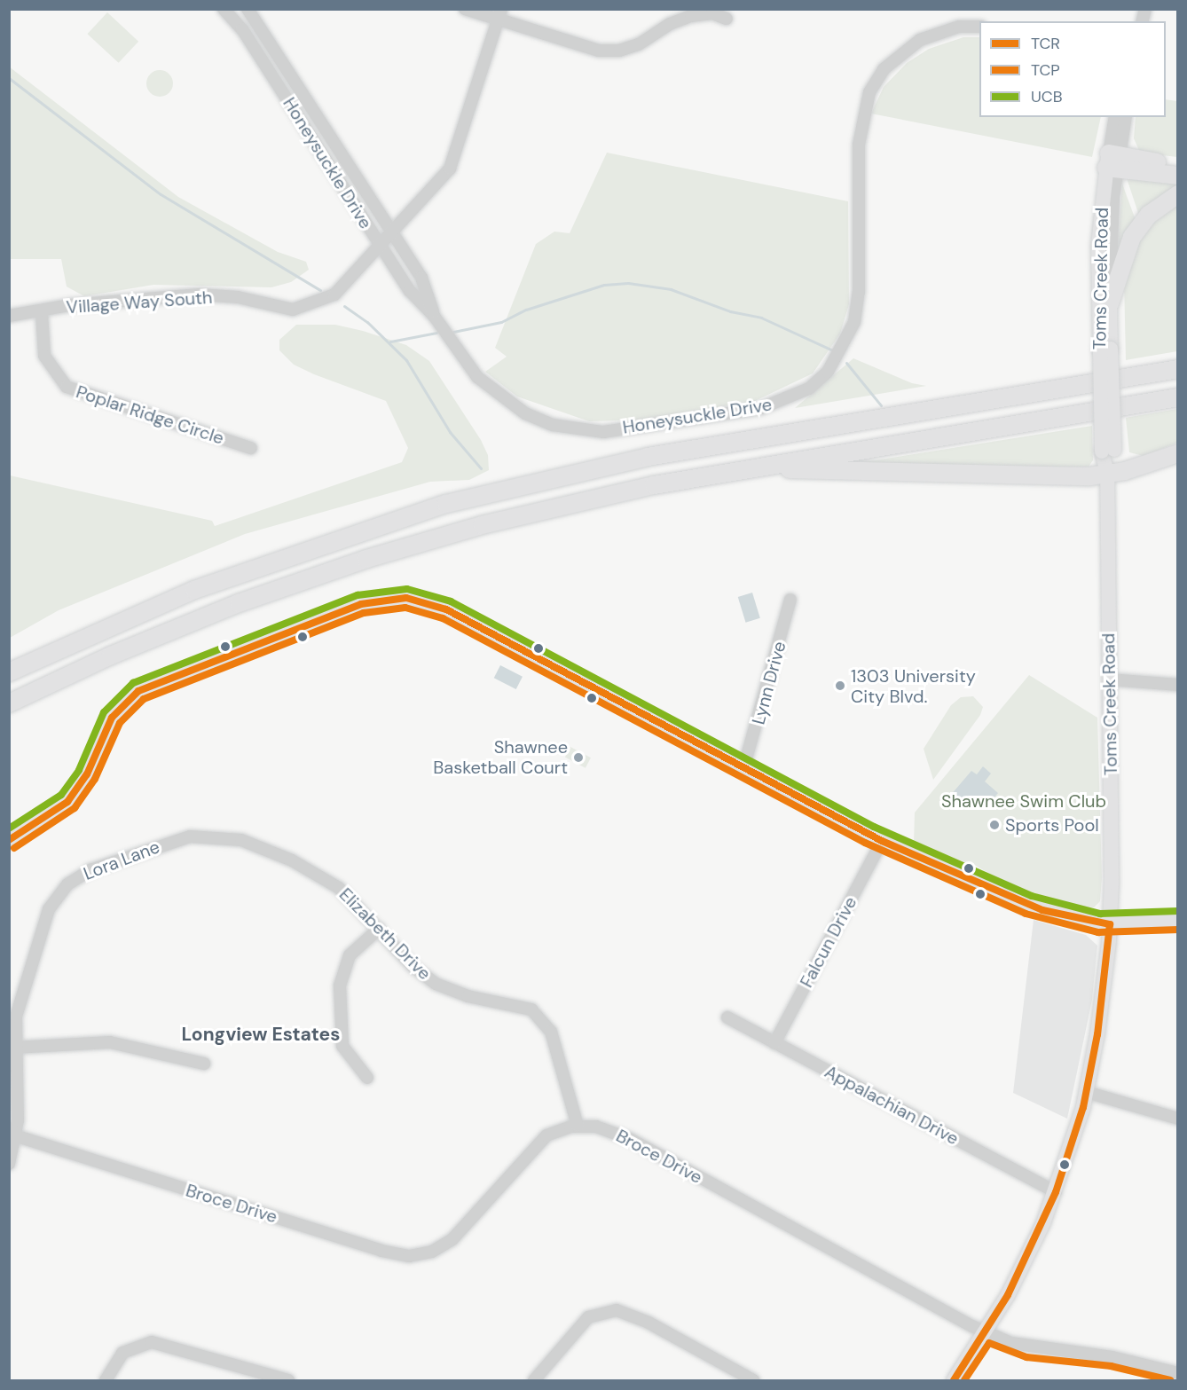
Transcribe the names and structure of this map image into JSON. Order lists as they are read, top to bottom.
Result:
{
  "streets": {
    "main road": ["Toms Creek Road"],
    "street": [
      "Honeysuckle Drive",
      "Village Way South",
      "Poplar Ridge Circle",
      "Lynn Drive",
      "Lora Lane",
      "Elizabeth Drive",
      "Falcun Drive",
      "Appalachian Drive",
      "Broce Drive"
    ]
  },
  "crossings": [
    ["Honeysuckle Drive", "Village Way South"],
    ["Toms Creek Road", "Appalachian Drive"],
    ["Toms Creek Road", "Broce Drive"],
    ["Village Way South", "Poplar Ridge Circle"],
    ["Lora Lane", "Elizabeth Drive"],
    ["Lora Lane", "Broce Drive"],
    ["Elizabeth Drive", "Broce Drive"],
    ["Falcun Drive", "Appalachian Drive"]
  ],
  "districts": ["Longview Estates"],
  "parks": ["Shawnee Swim Club"],
  "places": ["1303 University City Blvd.", "Shawnee Basketball Court", "Sports Pool"],
  "lines": ["transit line UCB", "transit line TCR", "transit line TCP"],
  "legend": ["TCR", "TCP", "UCB"]
}
